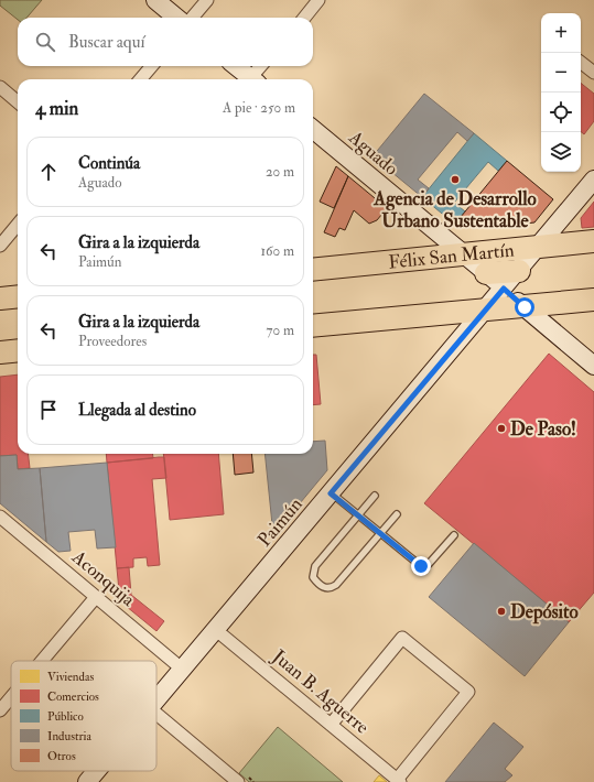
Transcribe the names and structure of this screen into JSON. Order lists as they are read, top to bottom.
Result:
{
  "streets": {
    "highway": ["Félix San Martín"],
    "street": [
      "Aguado",
      "Paimún",
      "Aconquija",
      "Juan B. Aguerre"
    ]
  },
  "crossings": [
    ["Aguado", "Félix San Martín"],
    ["Aguado", "Paimún"],
    ["Félix San Martín", "Paimún"],
    ["Paimún", "Aconquija"],
    ["Paimún", "Juan B. Aguerre"]
  ],
  "places": ["Agencia de Desarrollo Urbano Sustentable", "De Paso!", "Depósito"],
  "legend": [
    "Viviendas",
    "Comercios",
    "Público",
    "Industria",
    "Otros"
  ],
  "page": {
    "map_buttons": ["+", "−"],
    "search": "Buscar aquí",
    "heading": ["4 min", "A pie · 250 m"],
    "list": [
      ["Continúa", "Aguado", "20 m"],
      ["Gira a la izquierda", "Paimún", "160 m"],
      ["Gira a la izquierda", "Proveedores", "70 m"],
      "Llegada al destino"
    ]
  }
}
